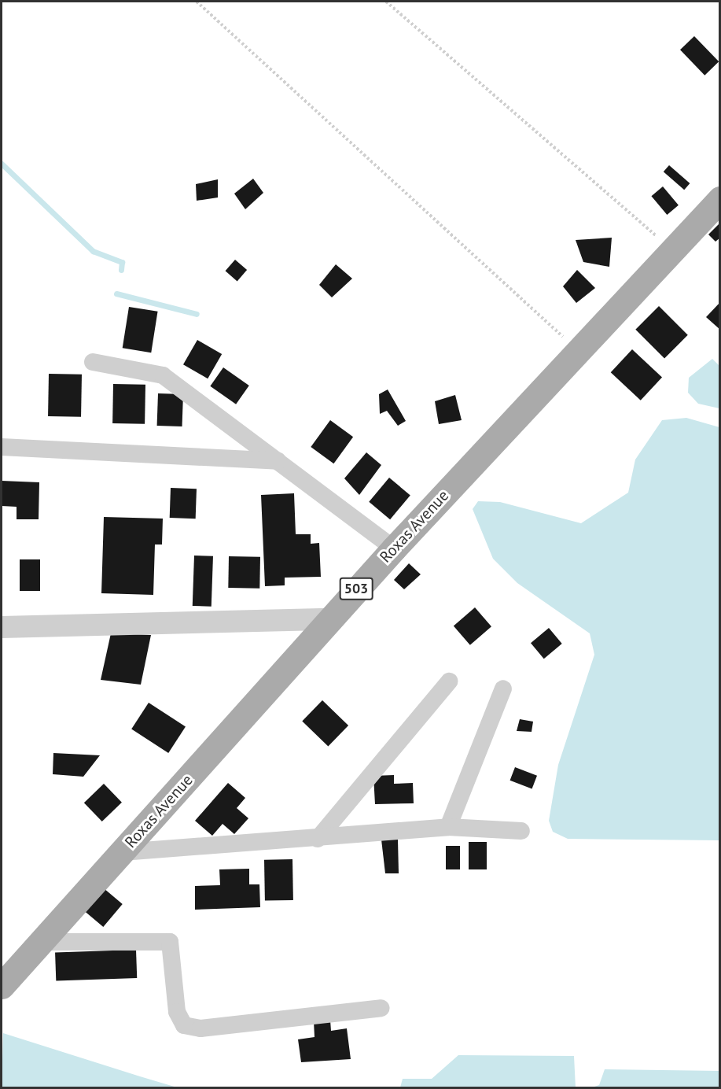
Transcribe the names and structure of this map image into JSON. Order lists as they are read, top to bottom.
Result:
{
  "streets": {
    "main road": ["Roxas Avenue", "503"]
  }
}
